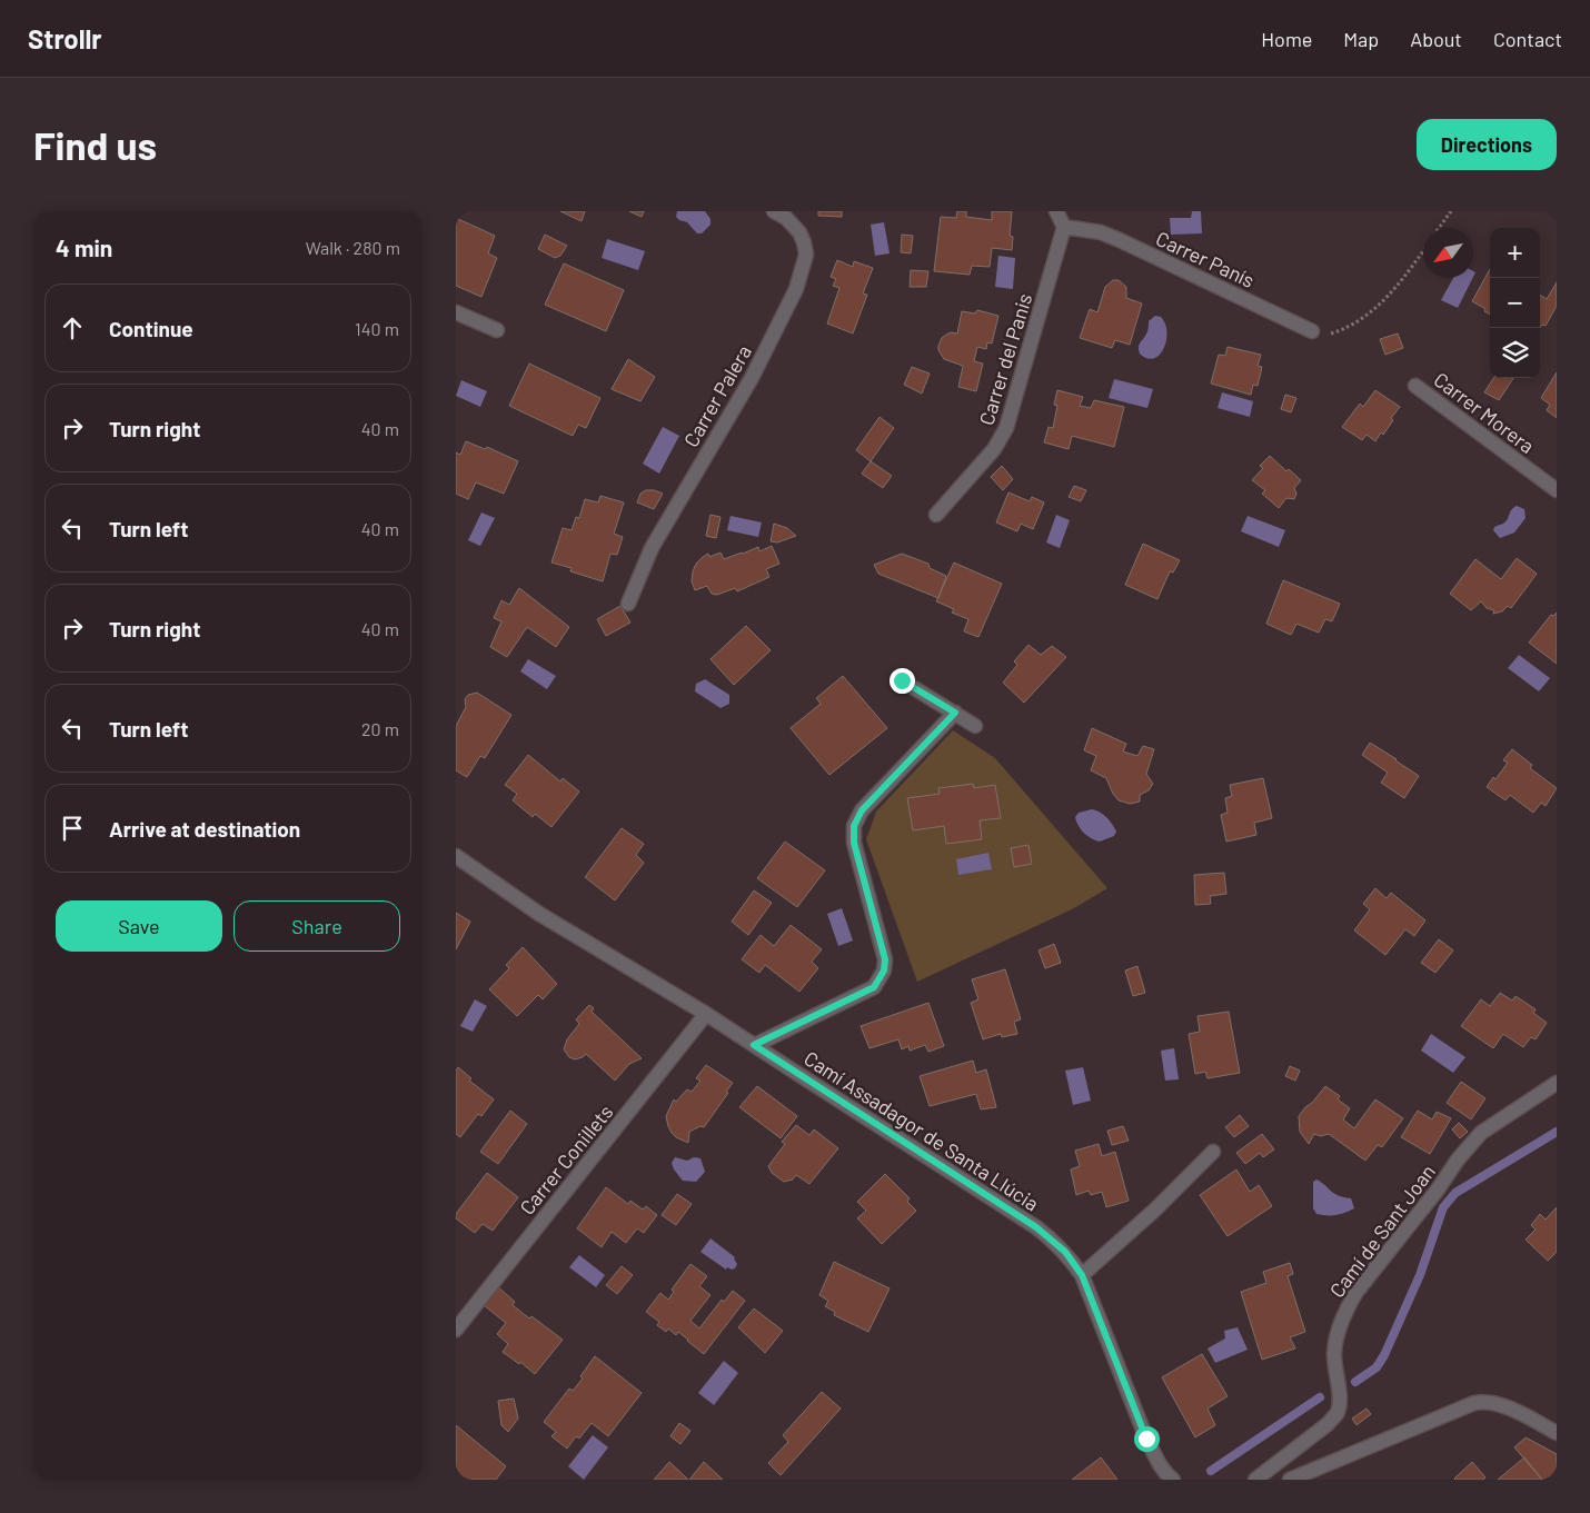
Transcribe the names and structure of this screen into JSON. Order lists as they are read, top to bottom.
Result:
{
  "streets": {
    "street": [
      "Carrer Panís",
      "Carrer del Panis",
      "Carrer Palera",
      "Carrer Morera",
      "Camí Assadagor de Santa Llúcia",
      "Carrer Conillets",
      "Camí de Sant Joan"
    ]
  },
  "crossings": [
    ["Carrer Panís", "Carrer del Panis"],
    ["Camí Assadagor de Santa Llúcia", "Carrer Conillets"]
  ],
  "north": "bottom left",
  "page": {
    "header": "Strollr",
    "nav": [
      "Home",
      "Map",
      "About",
      "Contact"
    ],
    "buttons": [
      "Directions",
      ["Save", "Share"]
    ],
    "title": "Find us",
    "heading": ["4 min", "Walk · 280 m"],
    "map_buttons": ["+", "−"],
    "list": [
      ["Continue", "140 m"],
      ["Turn right", "40 m"],
      ["Turn left", "40 m"],
      ["Turn right", "40 m"],
      ["Turn left", "20 m"],
      "Arrive at destination"
    ]
  }
}
